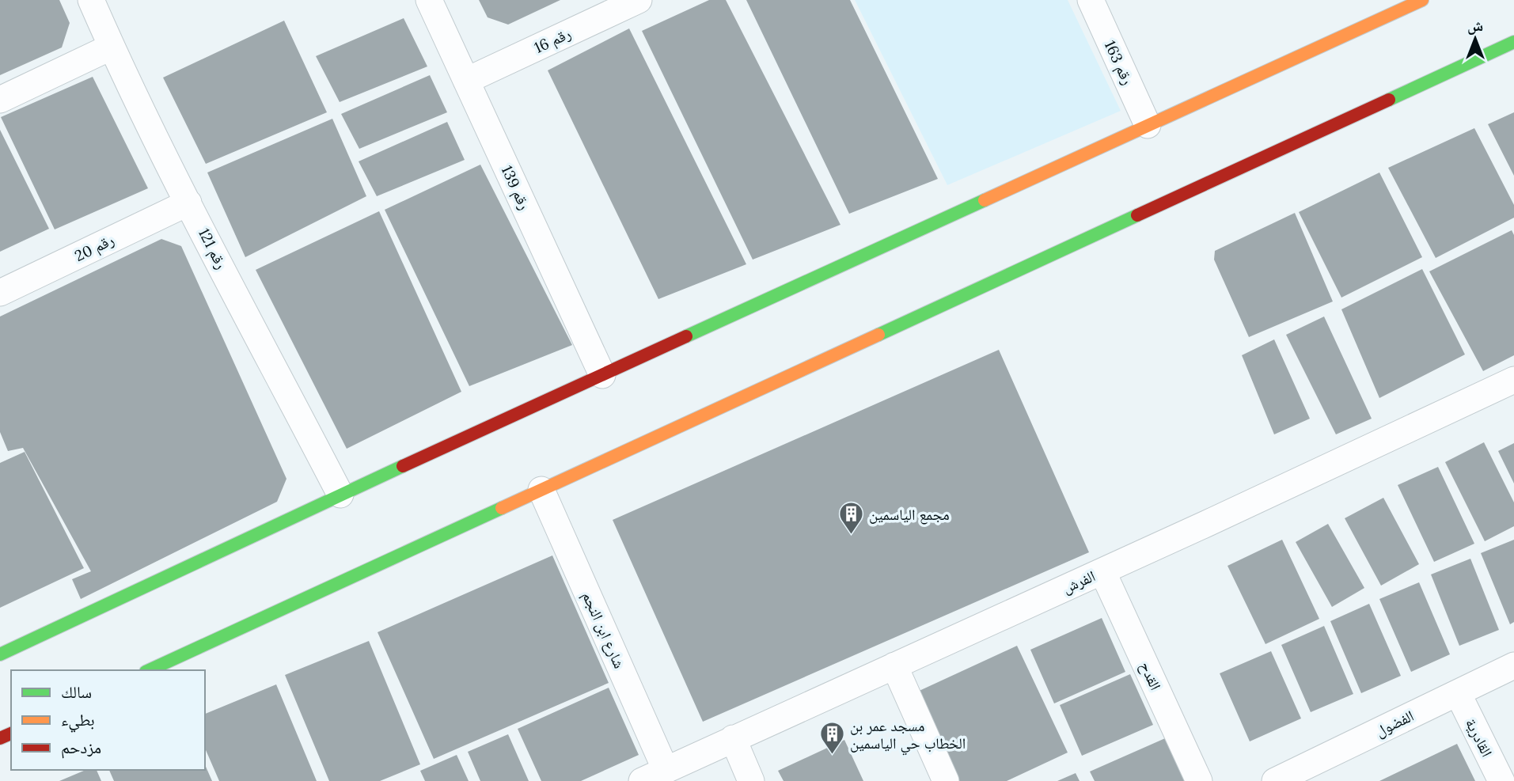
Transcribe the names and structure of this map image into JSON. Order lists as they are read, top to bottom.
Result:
{
  "streets": {
    "street": [
      "رقم 16",
      "رقم 163",
      "رقم 139",
      "رقم 20",
      "رقم 121",
      "الفرش",
      "شارع ابن النجم",
      "القدح",
      "الفضول",
      "القادرية"
    ]
  },
  "crossings": [
    ["رقم 16", "رقم 139"],
    ["رقم 20", "رقم 121"],
    ["الفرش", "شارع ابن النجم"],
    ["الفرش", "القدح"],
    ["الفضول", "القادرية"]
  ],
  "places": {
    "building": ["مجمع الياسمين", "مسجد عمر بن الخطاب حي الياسمين"]
  },
  "legend": ["سالك", "بطيء", "مزدحم"],
  "north": "top"
}
